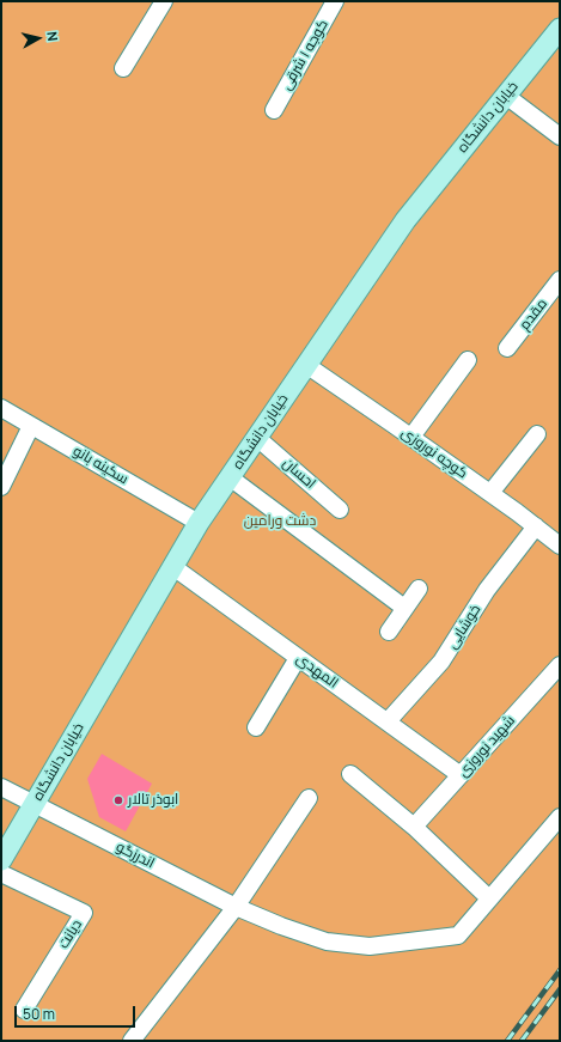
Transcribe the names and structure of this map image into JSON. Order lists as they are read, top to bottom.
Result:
{
  "streets": {
    "main road": ["خیابان دانشگاه"],
    "street": [
      "کوجه ۱ شرقی",
      "مقدم",
      "کوچه نوروزی",
      "سکینه بانو",
      "احسان",
      "خوشایی",
      "المهدی",
      "شهید نوروزی",
      "اندرزگو",
      "دیانت"
    ]
  },
  "crossings": [
    ["خیابان دانشگاه", "کوچه نوروزی"],
    ["خیابان دانشگاه", "سکینه بانو"],
    ["خیابان دانشگاه", "احسان"],
    ["خیابان دانشگاه", "المهدی"],
    ["خیابان دانشگاه", "اندرزگو"],
    ["کوچه نوروزی", "خوشایی"],
    ["خوشایی", "المهدی"],
    ["المهدی", "شهید نوروزی"]
  ],
  "parks": ["دشت ورامین"],
  "places": ["ابوذر تالار"],
  "scale_bar": "50 m",
  "north": "right"
}
